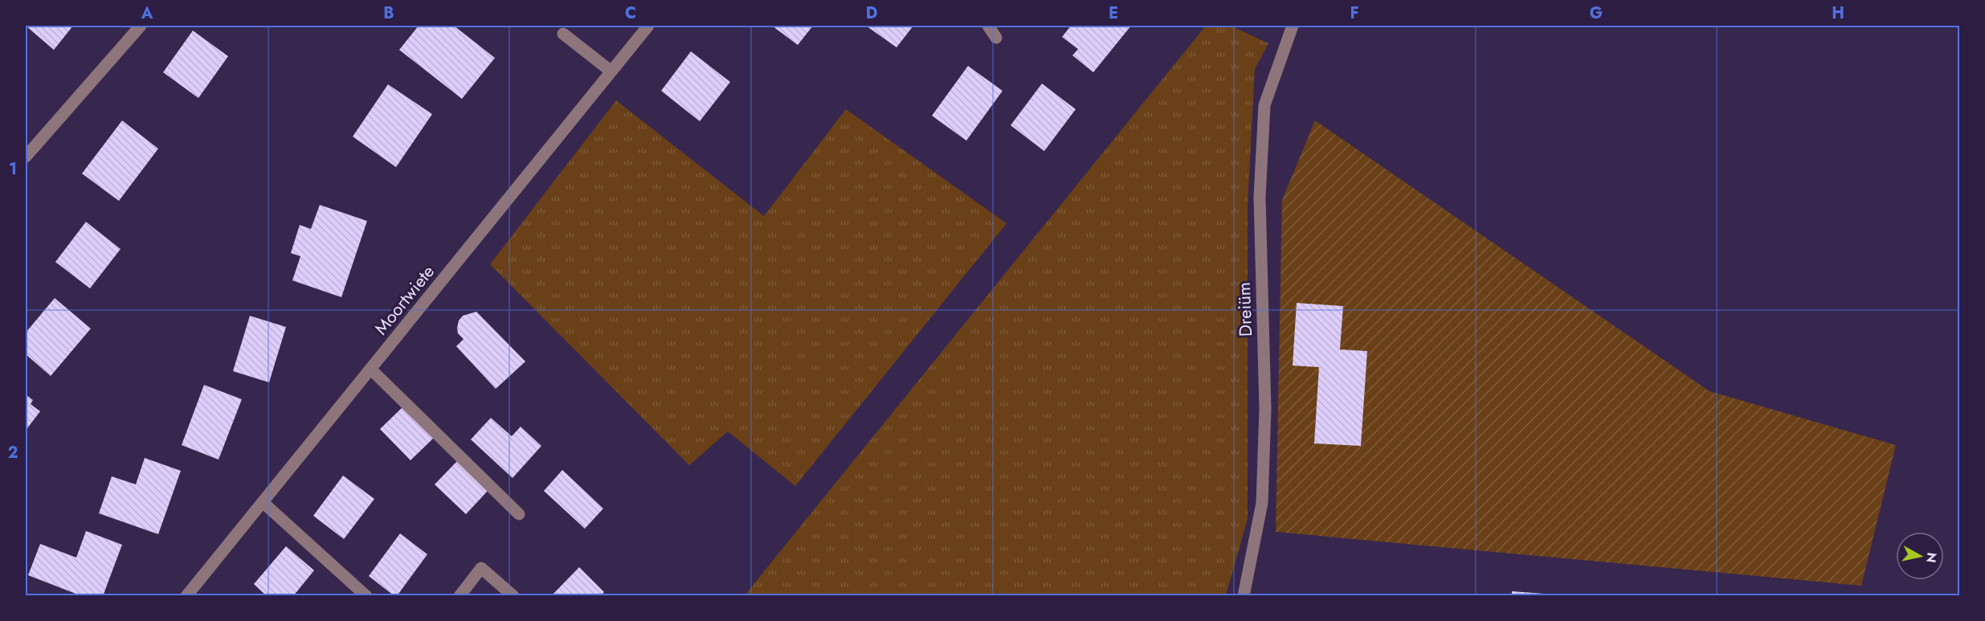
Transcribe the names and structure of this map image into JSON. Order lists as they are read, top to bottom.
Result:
{
  "streets": {
    "street": ["Moortwiete", "Dreiüm"]
  },
  "north": "right",
  "grid": {
    "columns": [
      "A",
      "B",
      "C",
      "D",
      "E",
      "F",
      "G",
      "H"
    ],
    "rows": ["1", "2"]
  }
}
